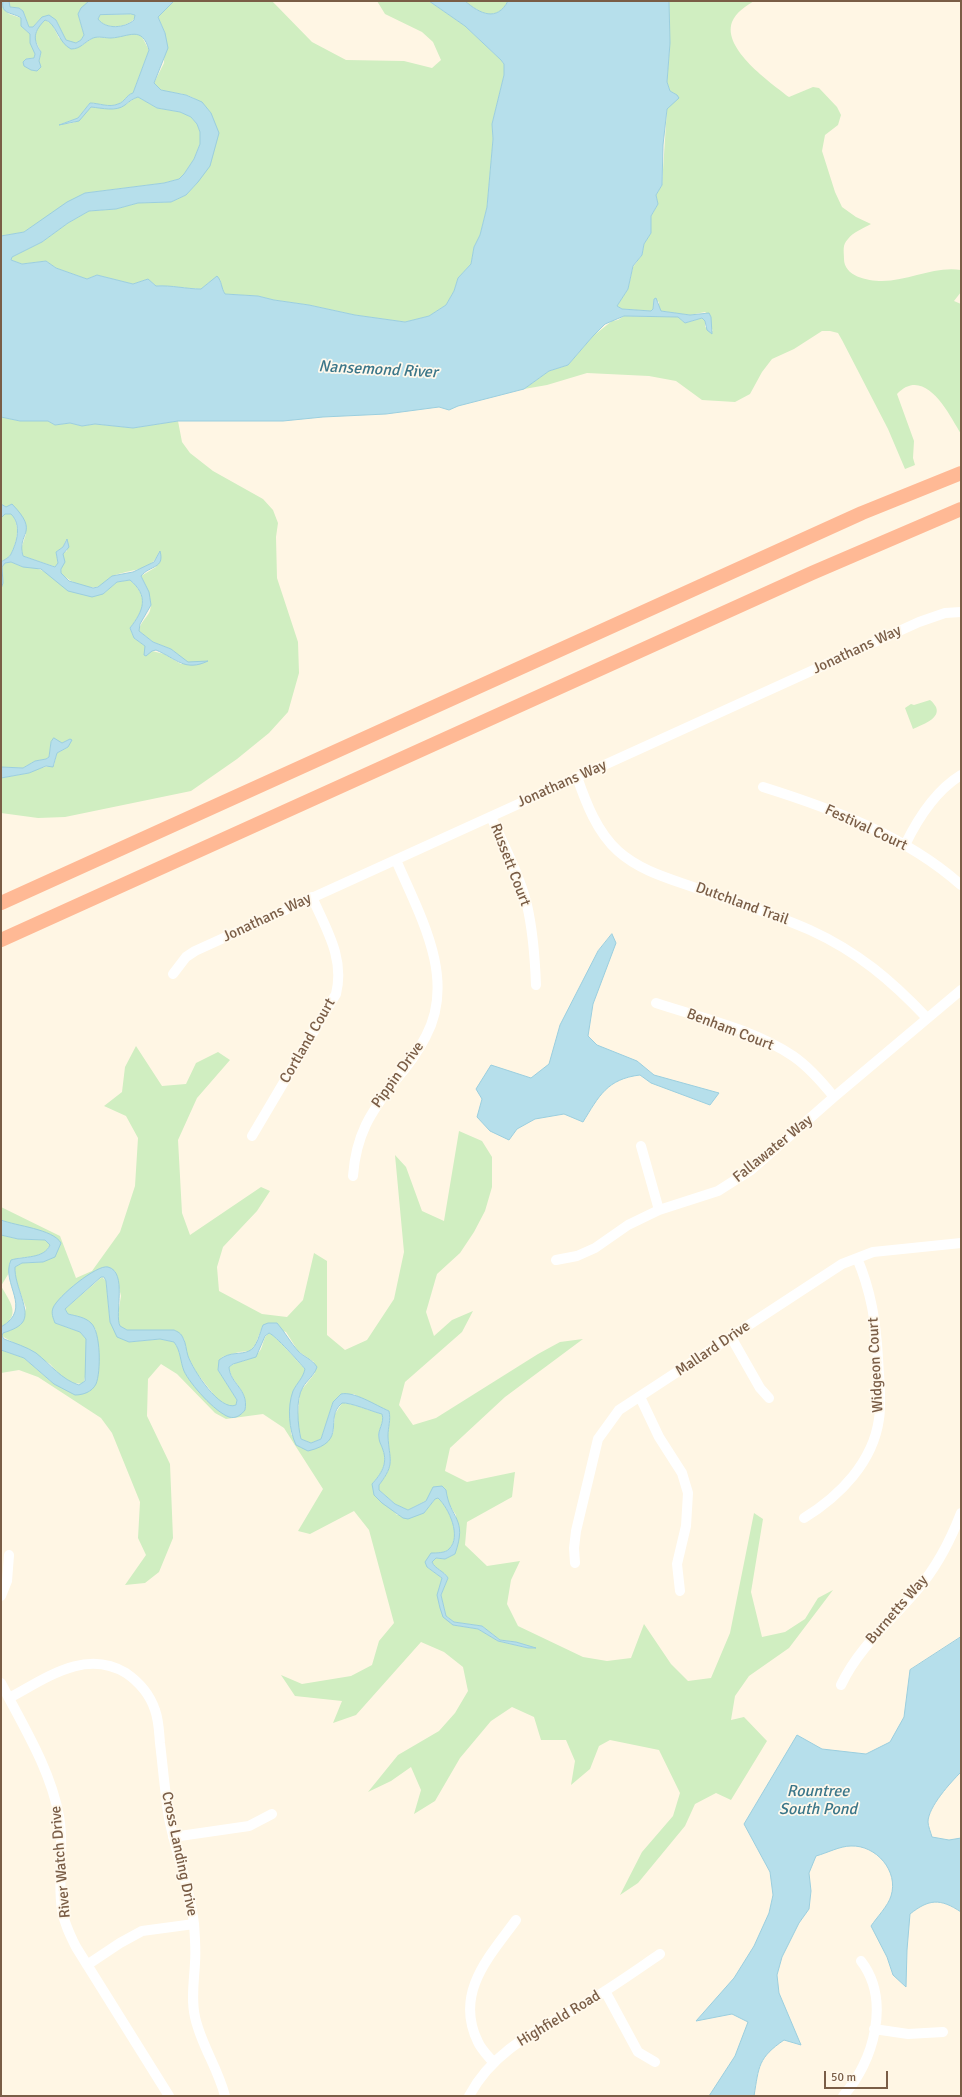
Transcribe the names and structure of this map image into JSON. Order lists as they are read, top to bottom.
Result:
{
  "streets": {
    "street": [
      "Jonathans Way",
      "Festival Court",
      "Russett Court",
      "Dutchland Trail",
      "Benham Court",
      "Cortland Court",
      "Pippin Drive",
      "Fallawater Way",
      "Mallard Drive",
      "Widgeon Court",
      "Burnetts Way",
      "Cross Landing Drive",
      "River Watch Drive",
      "Highfield Road"
    ]
  },
  "crossings": [
    ["Jonathans Way", "Russett Court"],
    ["Jonathans Way", "Dutchland Trail"],
    ["Jonathans Way", "Cortland Court"],
    ["Jonathans Way", "Pippin Drive"],
    ["Dutchland Trail", "Fallawater Way"],
    ["Benham Court", "Fallawater Way"],
    ["Mallard Drive", "Widgeon Court"],
    ["Cross Landing Drive", "River Watch Drive"]
  ],
  "water": ["Nansemond River", "Rountree South Pond"],
  "scale_bar": "50 m"
}
